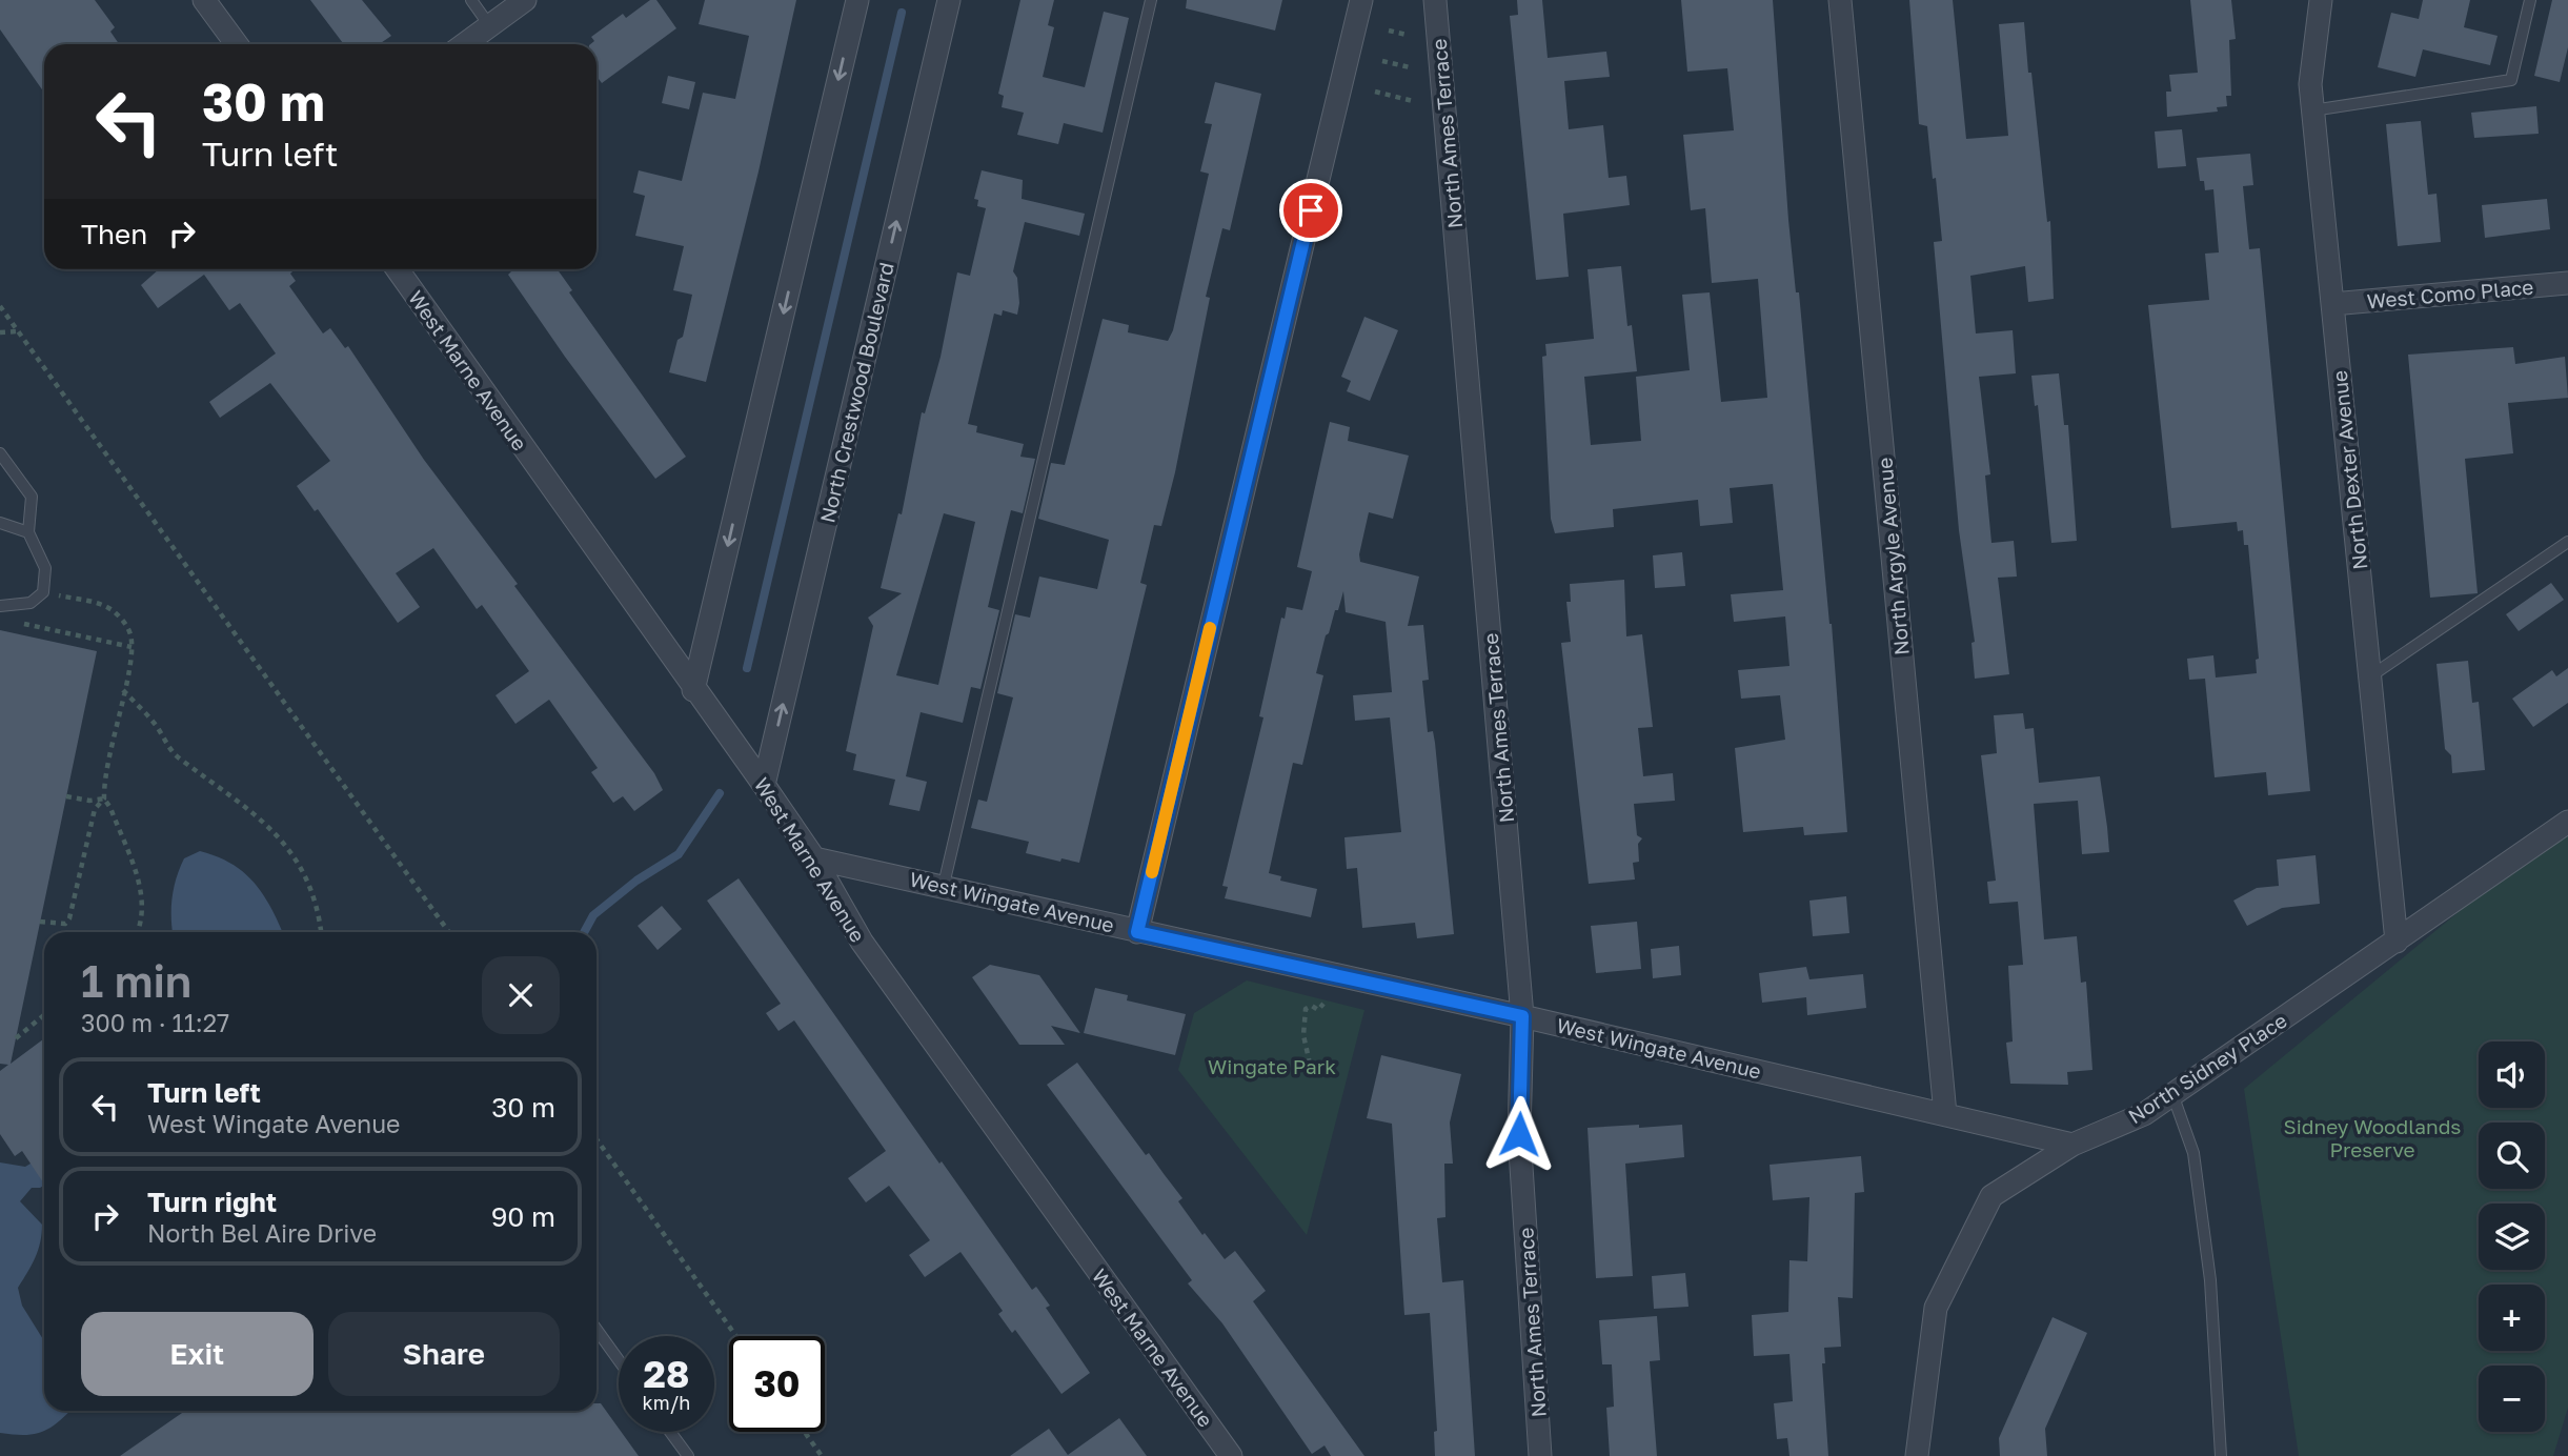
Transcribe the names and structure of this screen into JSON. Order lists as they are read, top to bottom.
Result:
{
  "streets": {
    "street": [
      "North Ames Terrace",
      "West Como Place",
      "West Marne Avenue",
      "North Crestwood Boulevard",
      "North Dexter Avenue",
      "North Argyle Avenue",
      "West Wingate Avenue",
      "North Sidney Place"
    ]
  },
  "crossings": [
    ["North Ames Terrace", "West Wingate Avenue"],
    ["West Como Place", "North Dexter Avenue"],
    ["West Marne Avenue", "North Crestwood Boulevard"],
    ["West Marne Avenue", "West Wingate Avenue"],
    ["North Dexter Avenue", "North Sidney Place"],
    ["North Argyle Avenue", "West Wingate Avenue"],
    ["West Wingate Avenue", "North Sidney Place"]
  ],
  "parks": ["Wingate Park", "Sidney Woodlands Preserve"],
  "page": {
    "turn": ["30 m", "Turn left"],
    "then": "Then",
    "heading": ["1 min", "300 m · 11:27"],
    "map_buttons": ["+", "−"],
    "list": [
      {
        "name": "Turn left",
        "note": "West Wingate Avenue",
        "value": "30 m"
      },
      {
        "name": "Turn right",
        "note": "North Bel Aire Drive",
        "value": "90 m"
      }
    ],
    "buttons": ["Exit", "Share"],
    "speed": "28 km/h",
    "limit": "30"
  }
}
